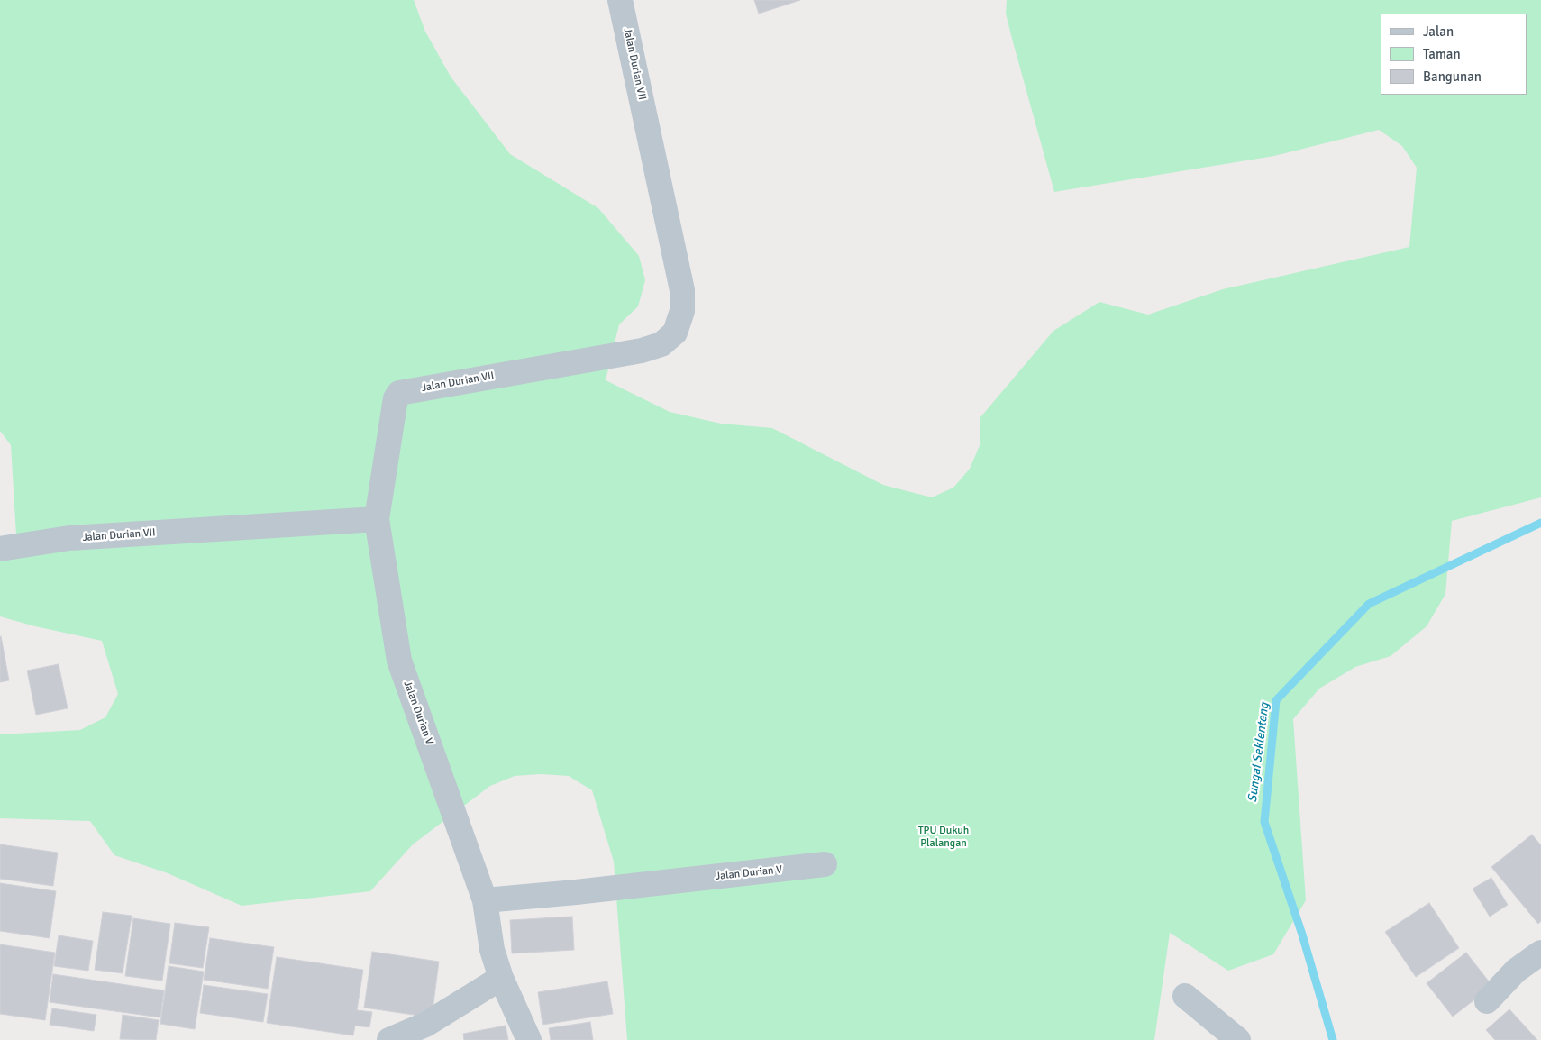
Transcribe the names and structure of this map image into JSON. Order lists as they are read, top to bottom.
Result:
{
  "streets": {
    "street": ["Jalan Durian VII", "Jalan Durian V"]
  },
  "crossings": [
    ["Jalan Durian VII", "Jalan Durian V"]
  ],
  "water": ["Sungai Seklenteng"],
  "parks": ["TPU Dukuh Plalangan"],
  "legend": ["Jalan", "Taman", "Bangunan"]
}
